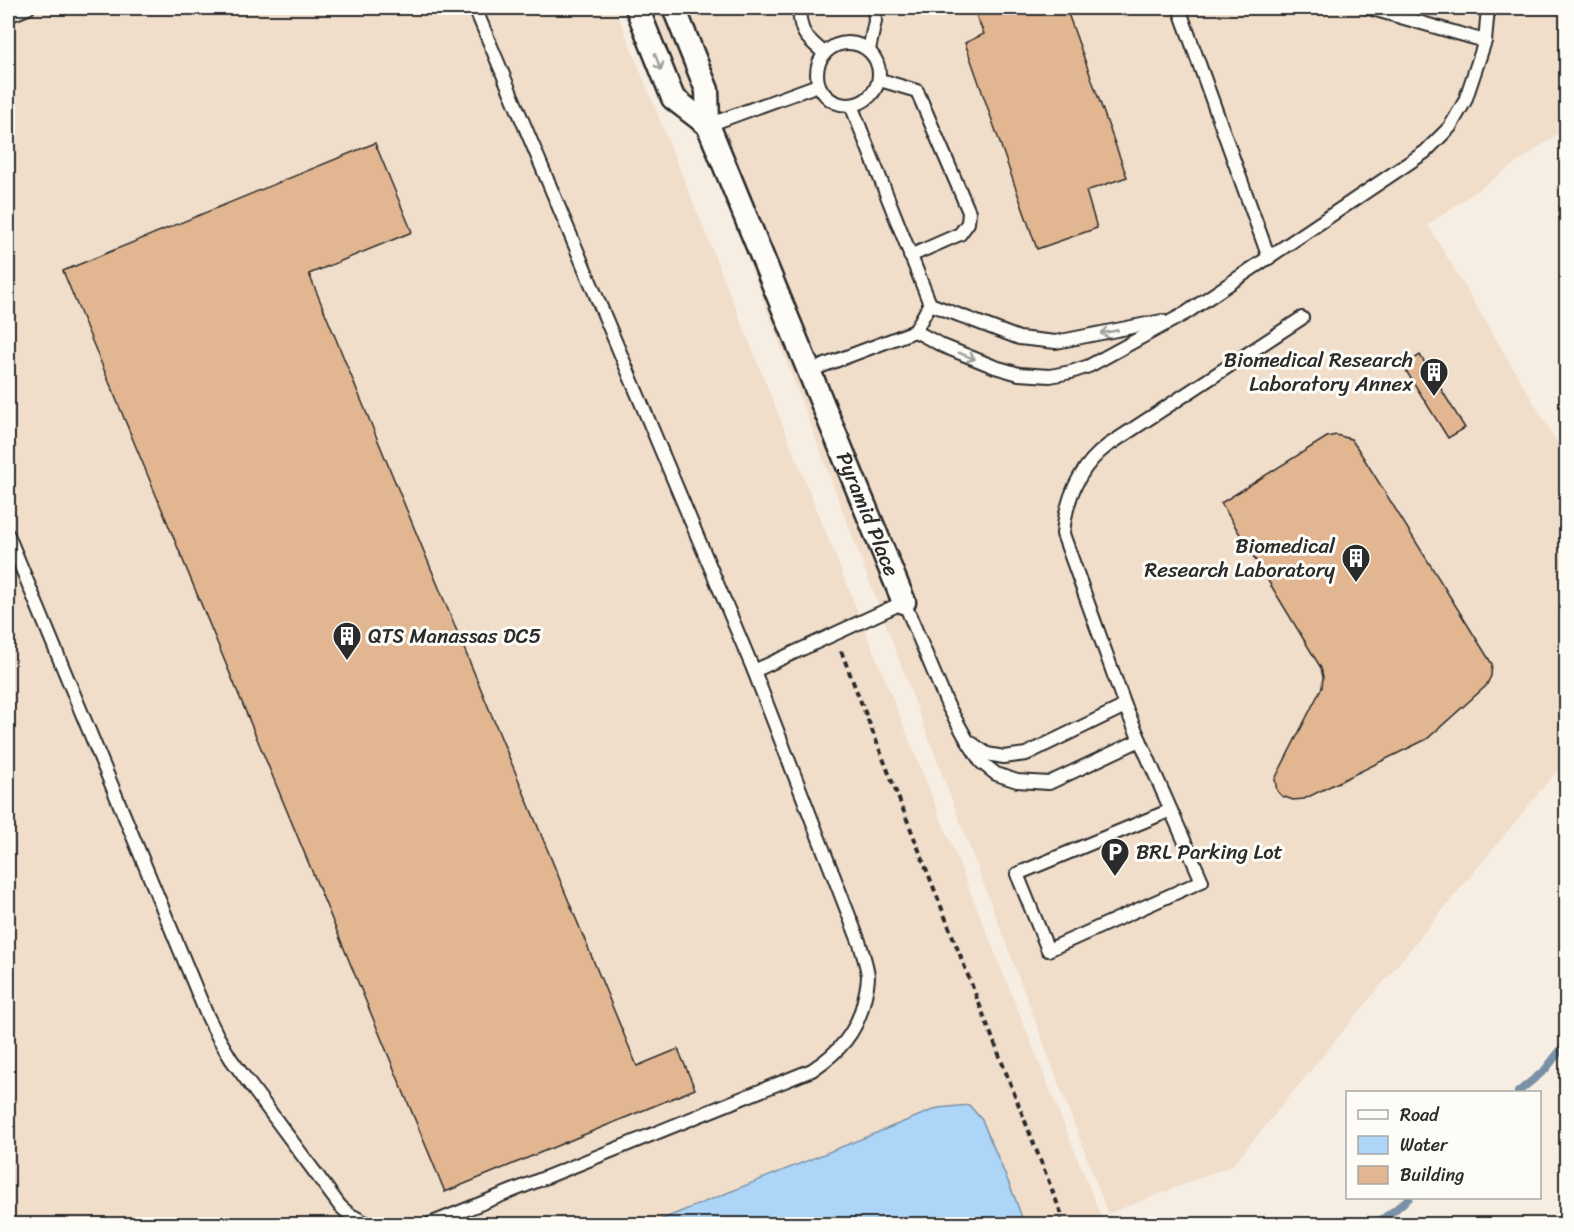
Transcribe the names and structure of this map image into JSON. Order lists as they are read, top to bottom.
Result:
{
  "streets": {
    "street": ["Pyramid Place"]
  },
  "places": {
    "building": ["Biomedical Research Laboratory Annex", "Biomedical Research Laboratory", "QTS Manassas DC5"],
    "parking": ["BRL Parking Lot"]
  },
  "legend": ["Road", "Water", "Building"]
}
